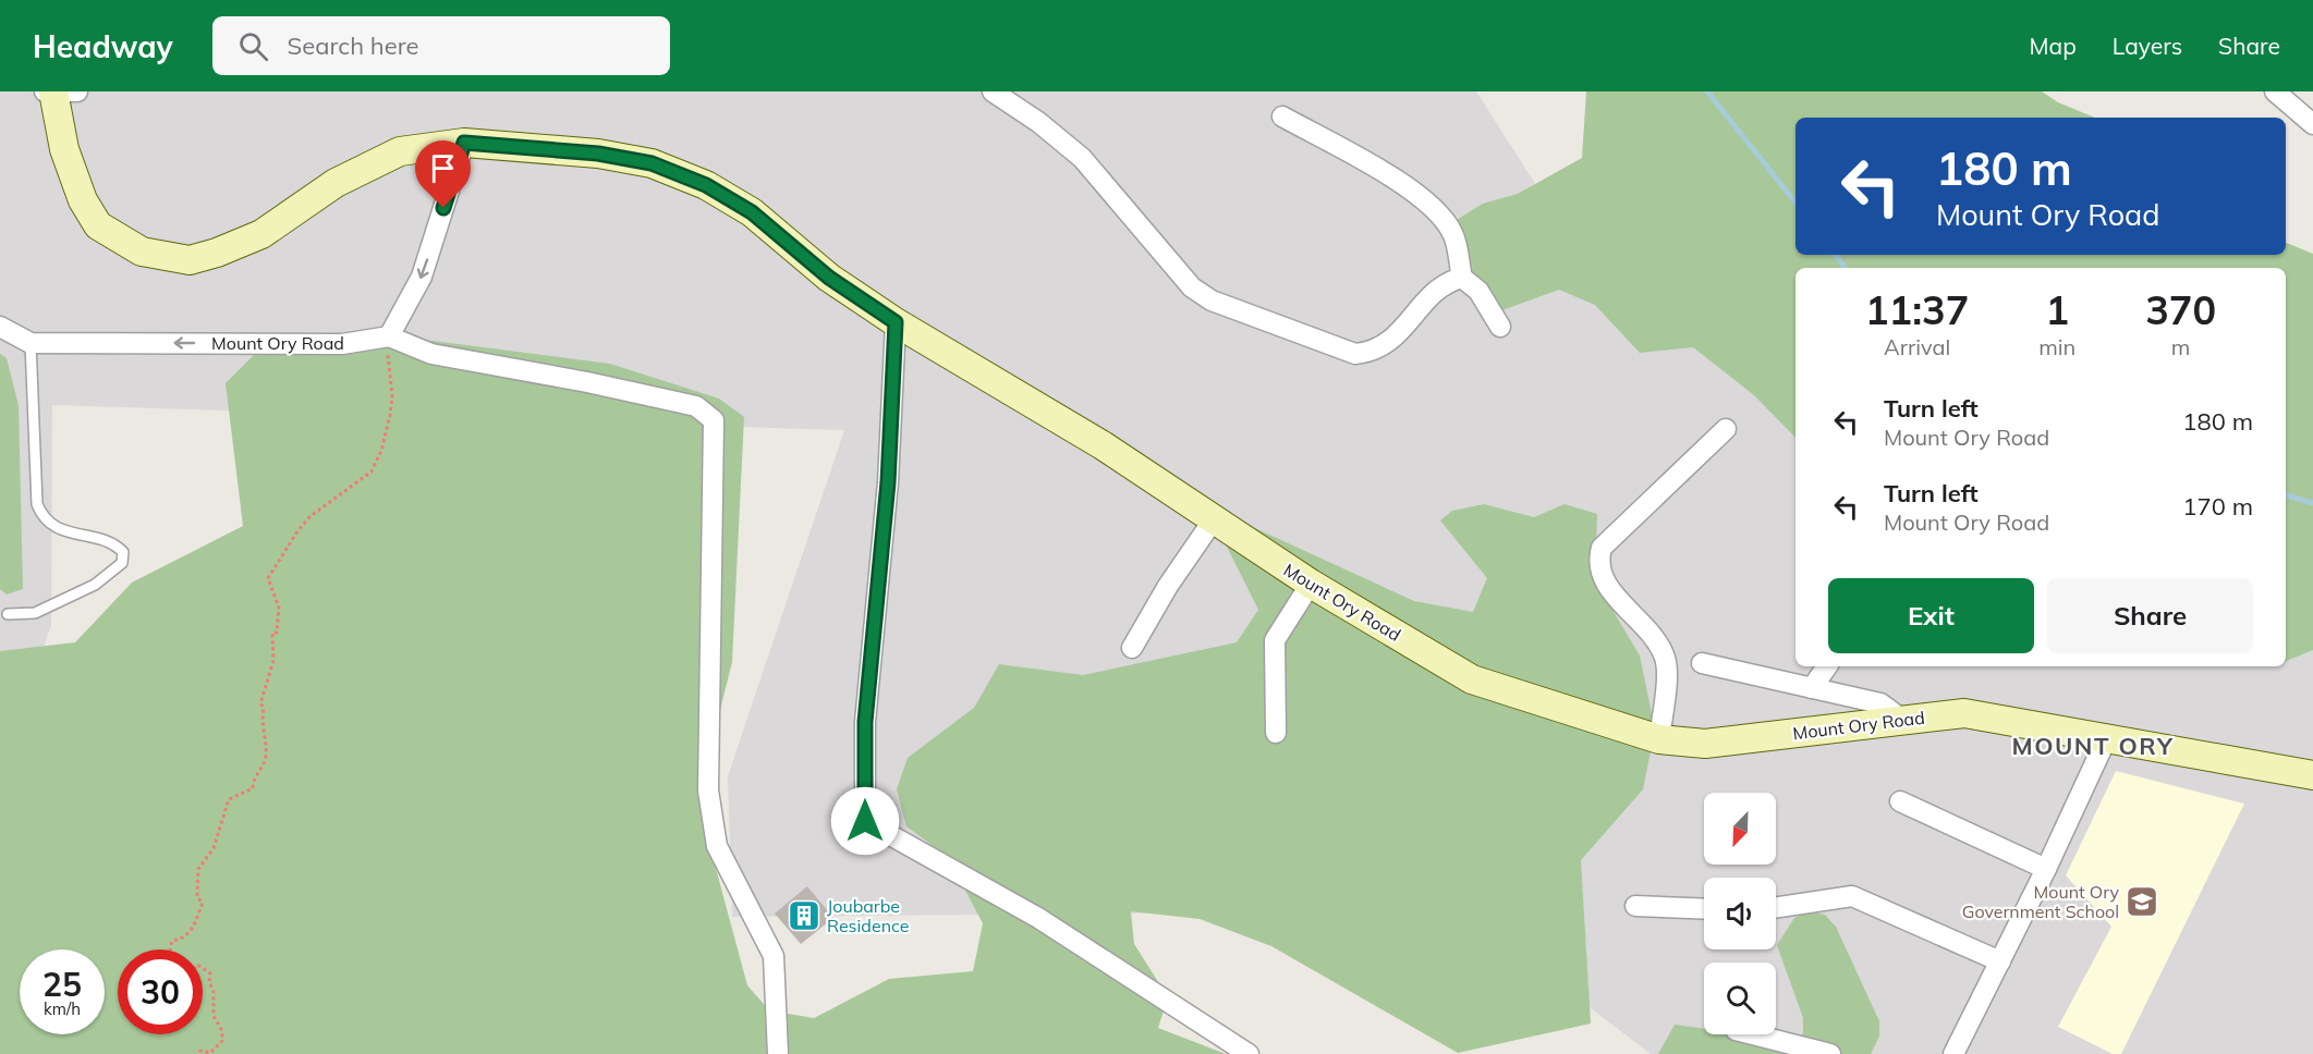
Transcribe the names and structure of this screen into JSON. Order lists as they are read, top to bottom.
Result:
{
  "streets": {
    "main road": ["Mount Ory Road"]
  },
  "districts": ["MOUNT ORY"],
  "places": {
    "school or university": ["Mount Ory Government School"],
    "building": ["Joubarbe Residence"]
  },
  "north": "bottom left",
  "page": {
    "header": "Headway",
    "search": "Search here",
    "nav": ["Map", "Layers", "Share"],
    "turn": ["180 m", "Mount Ory Road"],
    "eta": [
      "11:37",
      "Arrival",
      "1",
      "min",
      "370",
      "m"
    ],
    "list": [
      {
        "name": "Turn left",
        "note": "Mount Ory Road",
        "value": "180 m"
      },
      {
        "name": "Turn left",
        "note": "Mount Ory Road",
        "value": "170 m"
      }
    ],
    "buttons": ["Exit", "Share"],
    "speed": "25 km/h",
    "limit": "30"
  }
}
